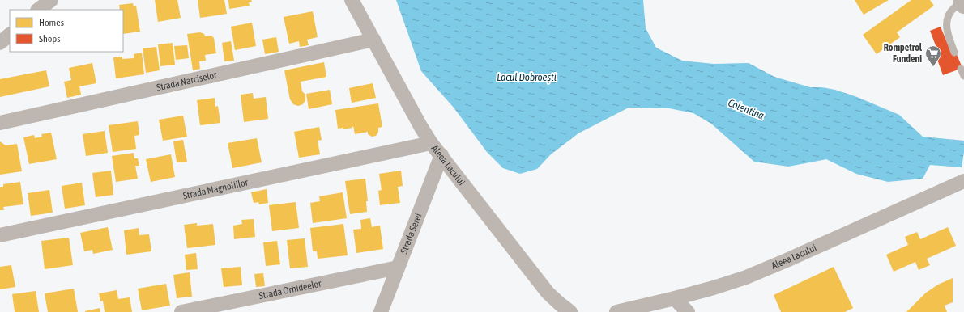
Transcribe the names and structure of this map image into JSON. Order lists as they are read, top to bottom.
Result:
{
  "streets": {
    "street": [
      "Strada Narciselor",
      "Aleea Lacului",
      "Strada Magnoliilor",
      "Strada Serei",
      "Strada Orhideelor"
    ]
  },
  "crossings": [
    ["Strada Narciselor", "Aleea Lacului"],
    ["Aleea Lacului", "Strada Magnoliilor"],
    ["Aleea Lacului", "Strada Serei"],
    ["Strada Serei", "Strada Orhideelor"]
  ],
  "water": ["Lacul Dobroești", "Colentina"],
  "places": {
    "supermarket": ["Rompetrol Fundeni"]
  },
  "legend": ["Homes", "Shops"]
}
